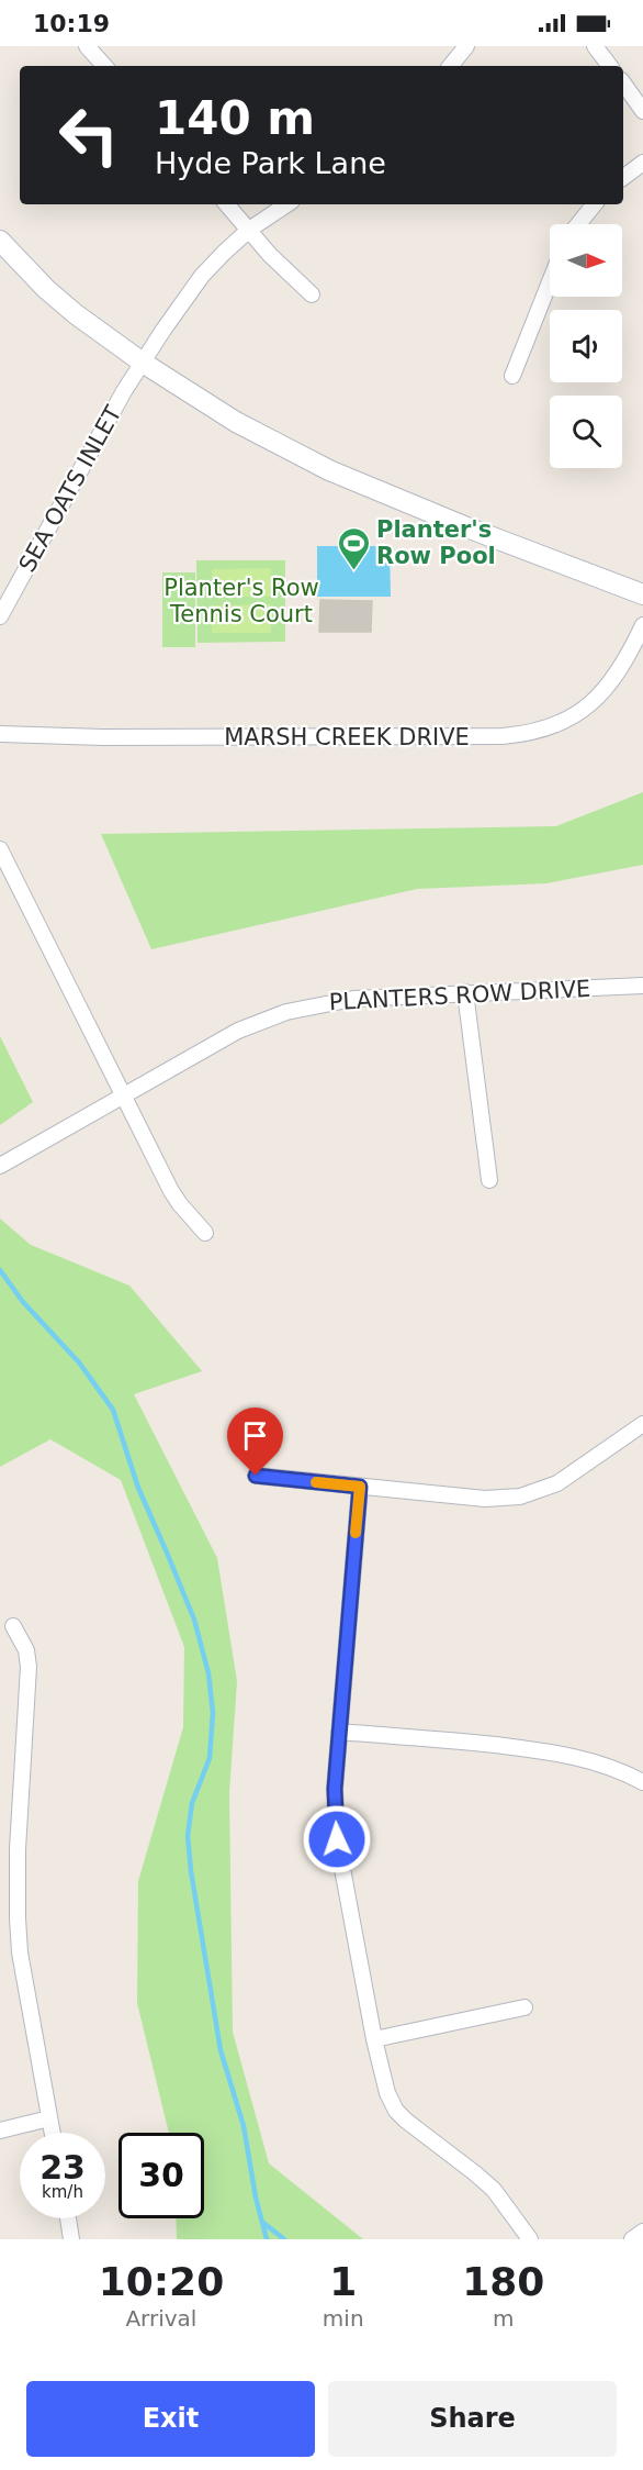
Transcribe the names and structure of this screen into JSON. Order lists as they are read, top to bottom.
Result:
{
  "streets": {
    "street": ["SEA OATS INLET", "MARSH CREEK DRIVE", "PLANTERS ROW DRIVE"]
  },
  "parks": ["Planter's Row Tennis Court"],
  "places": {
    "sports": ["Planter's Row Pool"]
  },
  "north": "right",
  "page": {
    "status": "10:19",
    "turn": ["140 m", "Hyde Park Lane"],
    "speed": "23 km/h",
    "limit": "30",
    "eta": [
      "10:20",
      "Arrival",
      "1",
      "min",
      "180",
      "m"
    ],
    "buttons": ["Exit", "Share"]
  }
}
